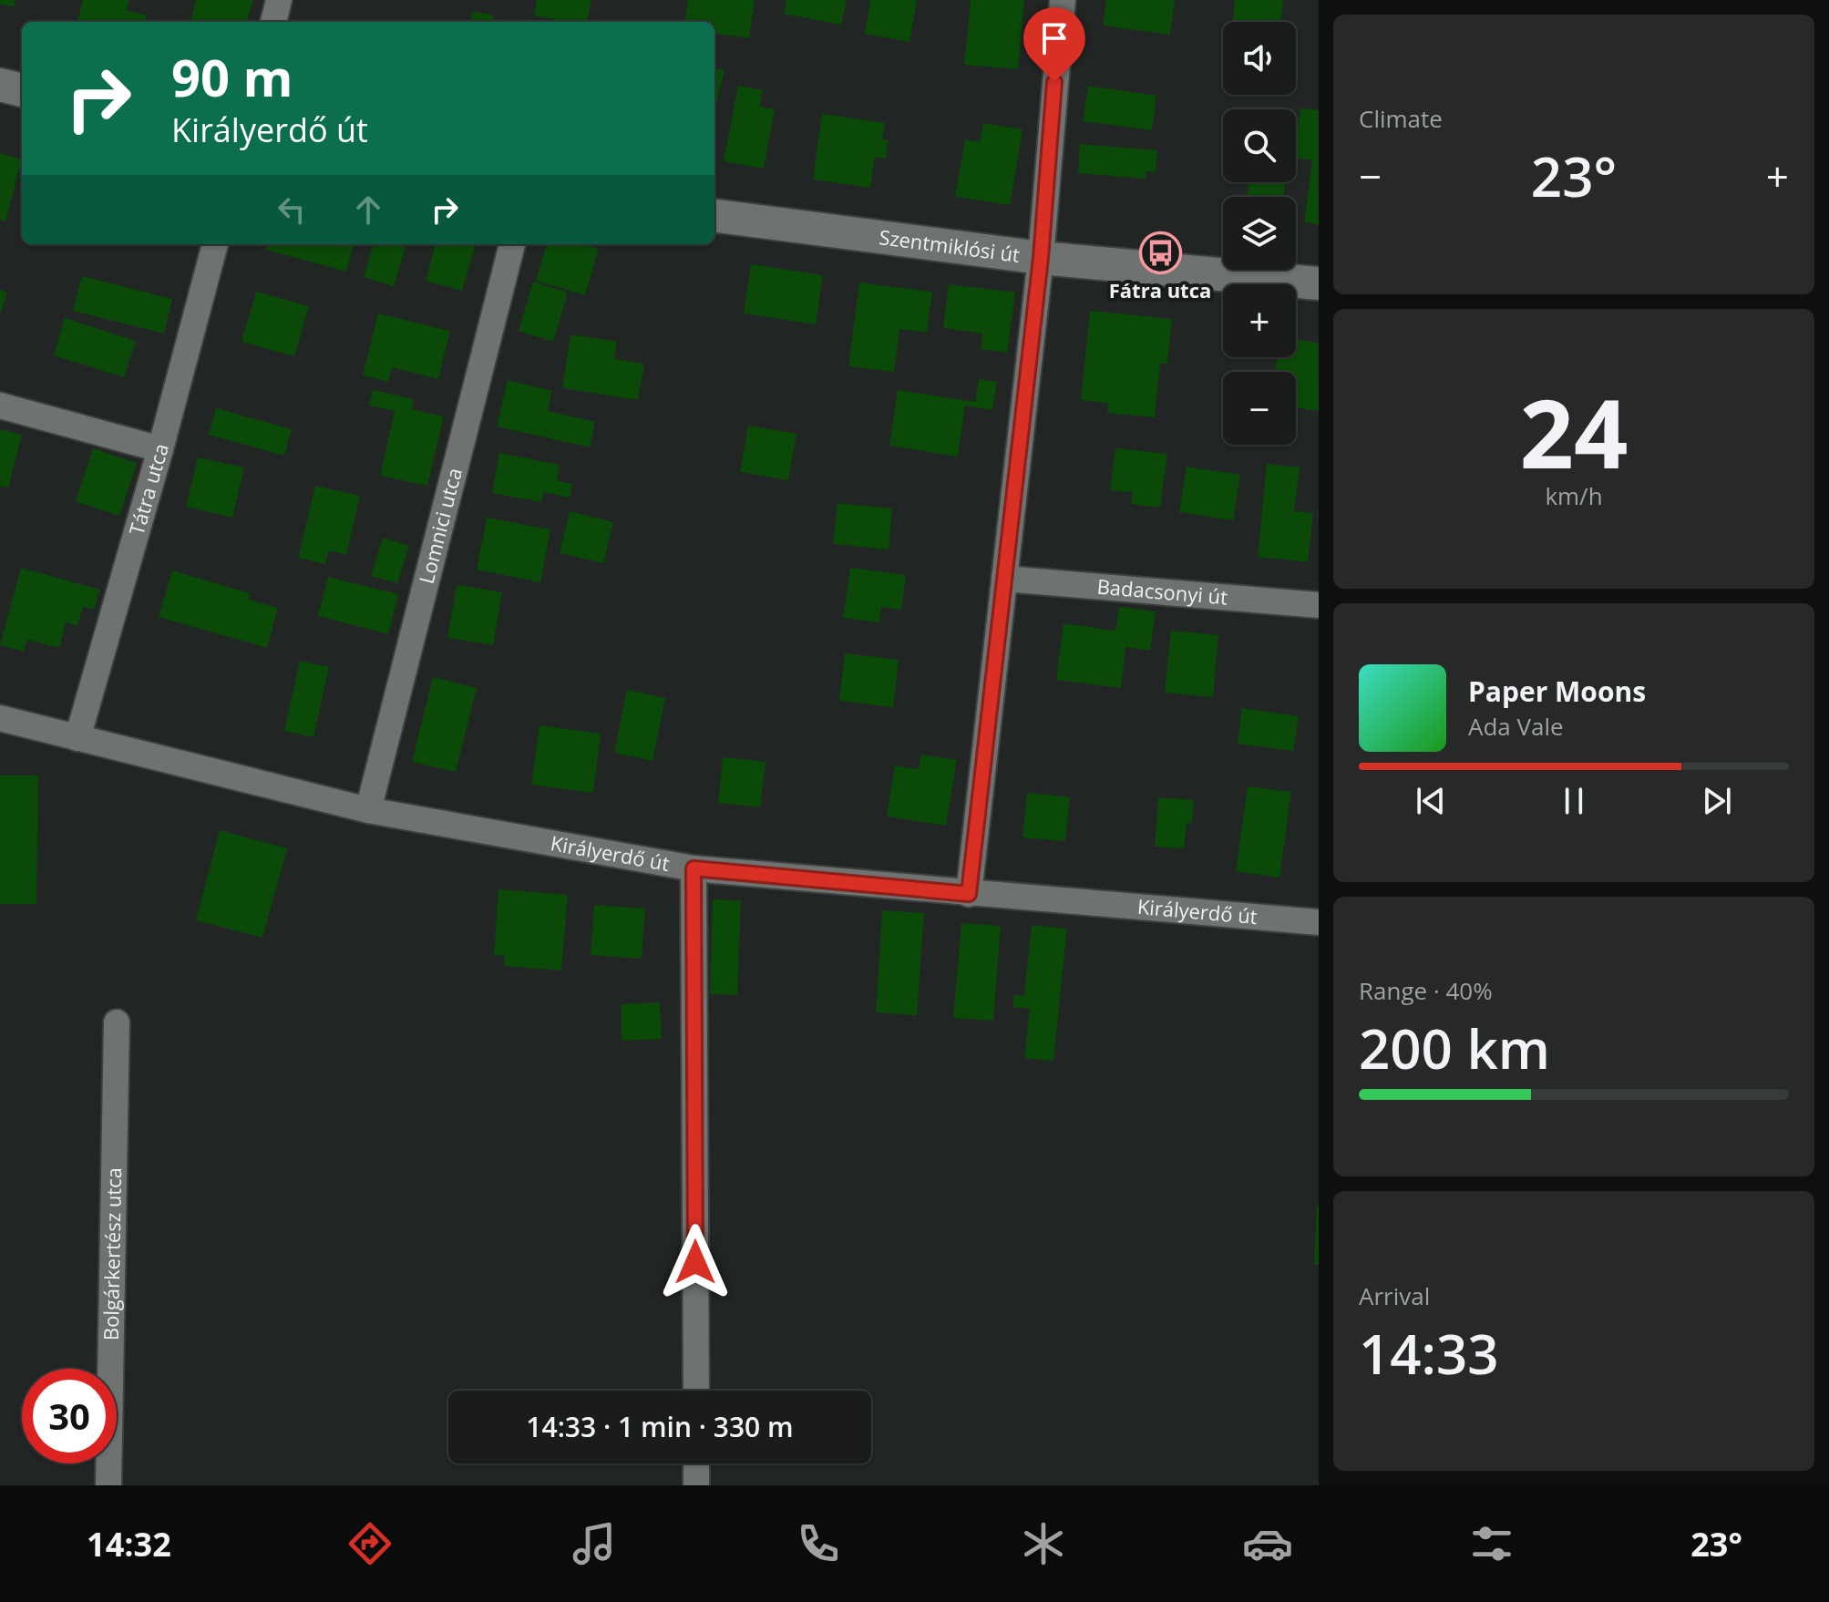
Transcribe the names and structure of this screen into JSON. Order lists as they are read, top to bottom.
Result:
{
  "streets": {
    "street": [
      "Szentmiklósi út",
      "Tátra utca",
      "Lomnici utca",
      "Badacsonyi út",
      "Királyerdő út",
      "Bolgárkertész utca"
    ]
  },
  "crossings": [
    ["Tátra utca", "Királyerdő út"],
    ["Lomnici utca", "Királyerdő út"]
  ],
  "places": {
    "bus stop": ["Fátra utca"]
  },
  "page": {
    "tile": [
      "Climate",
      ["24", "km/h"],
      ["Range · 40%", "200 km"],
      ["Arrival", "14:33"]
    ],
    "map_buttons": ["+", "−"],
    "turn": ["90 m", "Királyerdő út"],
    "heat": ["−", "23°", "+"],
    "song": ["Paper Moons", "Ada Vale"],
    "limit": "30",
    "trip": "14:33 · 1 min · 330 m",
    "tabs": ["14:32", "23°"]
  }
}
